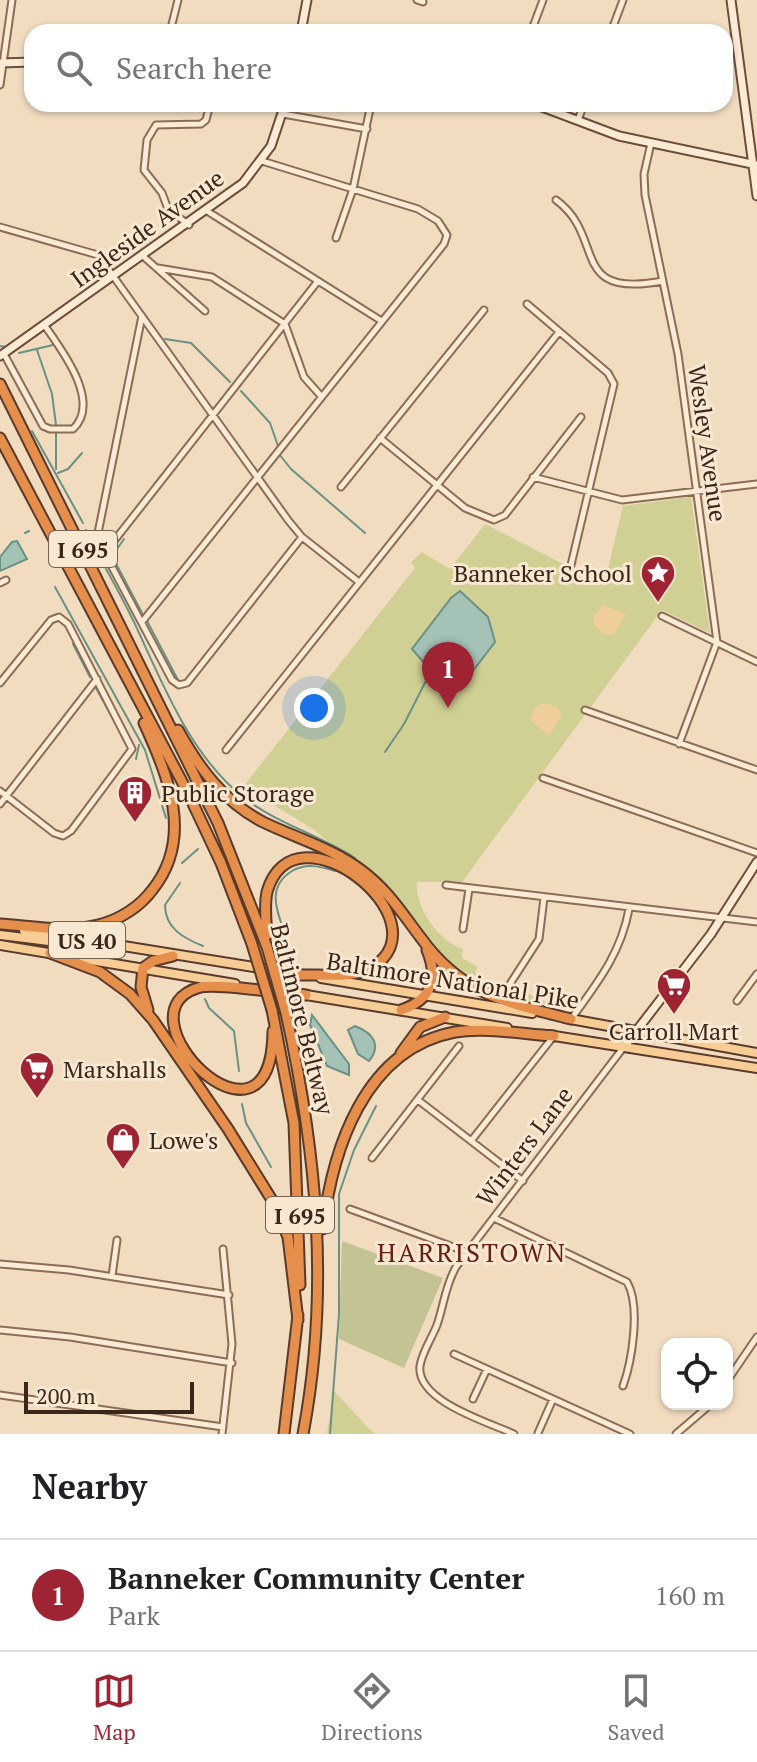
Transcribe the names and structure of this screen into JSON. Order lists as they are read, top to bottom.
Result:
{
  "streets": {
    "highway": ["I 695", "Baltimore Beltway"],
    "main road": [
      "Ingleside Avenue",
      "US 40",
      "Baltimore National Pike",
      "Winters Lane"
    ],
    "street": ["Wesley Avenue"]
  },
  "crossings": [
    ["Baltimore National Pike", "Winters Lane"]
  ],
  "districts": ["HARRISTOWN"],
  "places": {
    "place": ["Banneker School"],
    "building": ["Public Storage"],
    "supermarket": ["Carroll Mart", "Marshalls"],
    "shop": ["Lowe's"]
  },
  "scale_bar": "200 m",
  "page": {
    "search": "Search here",
    "pins": "1",
    "scale": "200 m",
    "heading": "Nearby",
    "list": [
      {
        "mark": "1",
        "name": "Banneker Community Center",
        "note": "Park",
        "value": "160 m"
      }
    ],
    "nav": ["Map", "Directions", "Saved"]
  }
}
